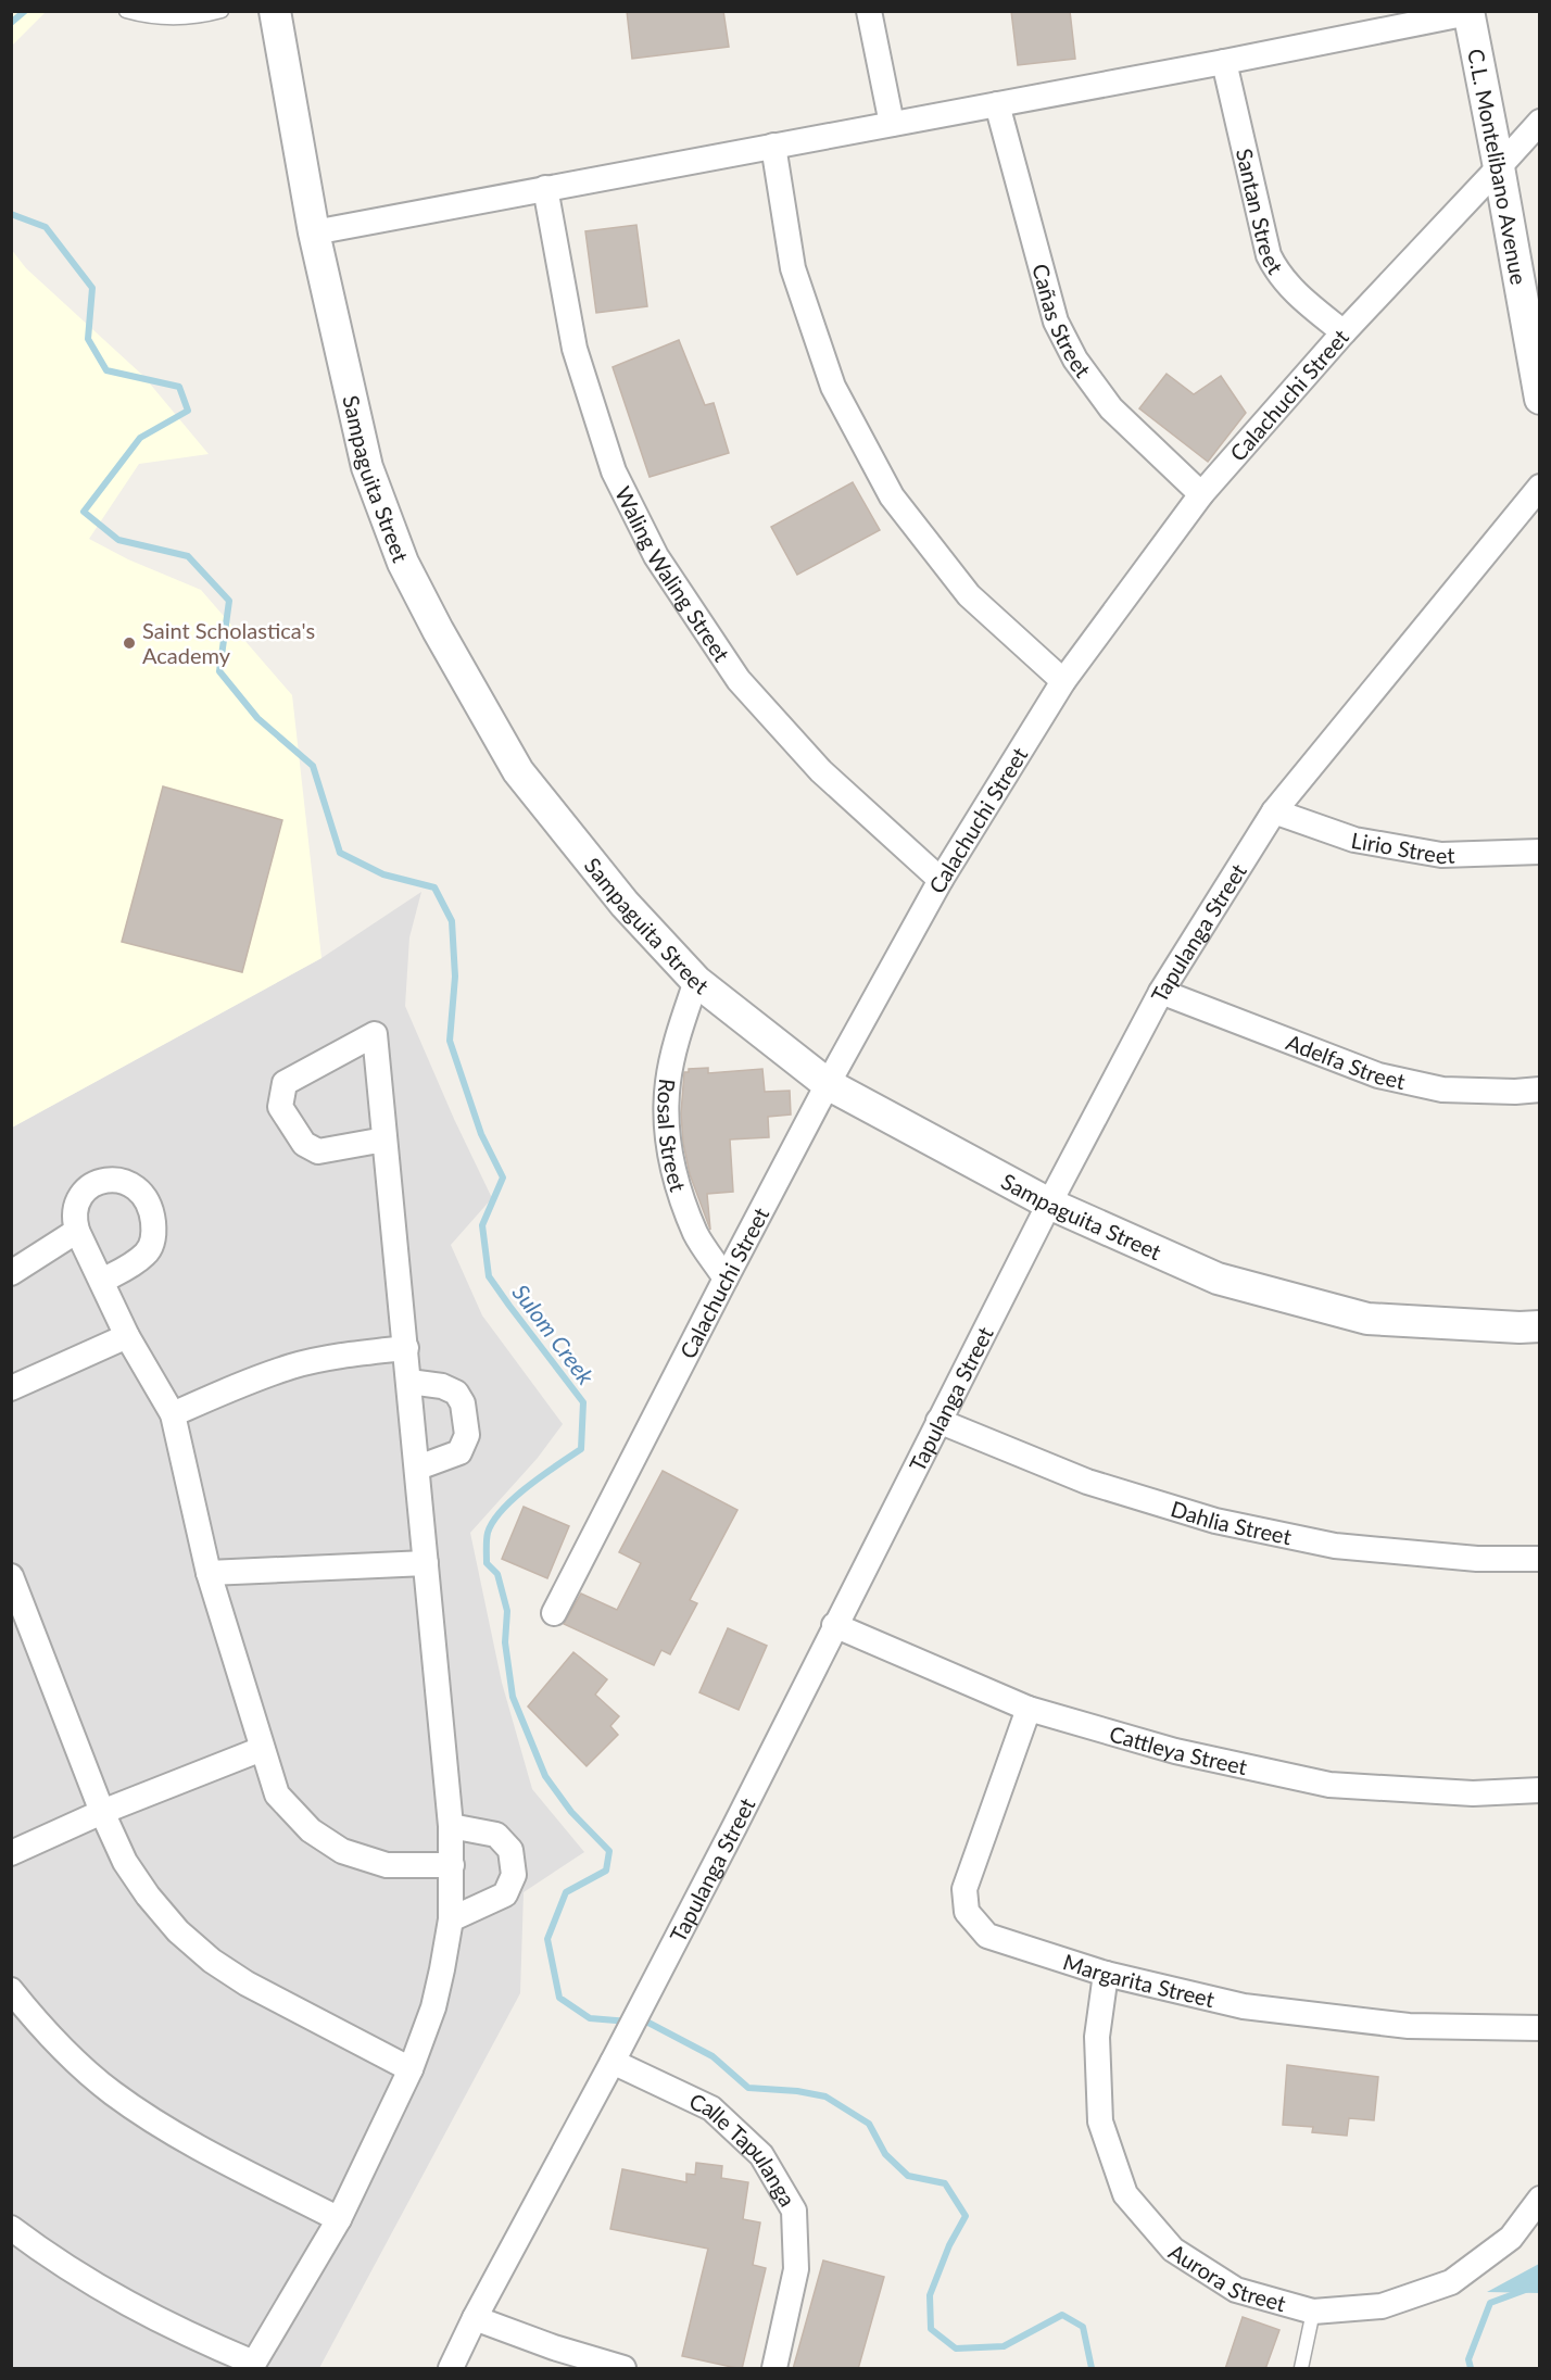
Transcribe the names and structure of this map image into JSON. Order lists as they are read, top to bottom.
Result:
{
  "streets": {
    "street": [
      "C.L. Montelibano Avenue",
      "Santan Street",
      "Cañas Street",
      "Calachuchi Street",
      "Sampaguita Street",
      "Waling Waling Street",
      "Lirio Street",
      "Tapulanga Street",
      "Adelfa Street",
      "Rosal Street",
      "Dahlia Street",
      "Cattleya Street",
      "Margarita Street",
      "Calle Tapulanga",
      "Aurora Street"
    ]
  },
  "crossings": [
    ["C.L. Montelibano Avenue", "Calachuchi Street"],
    ["Santan Street", "Calachuchi Street"],
    ["Cañas Street", "Calachuchi Street"],
    ["Calachuchi Street", "Sampaguita Street"],
    ["Calachuchi Street", "Waling Waling Street"],
    ["Calachuchi Street", "Rosal Street"],
    ["Sampaguita Street", "Tapulanga Street"],
    ["Sampaguita Street", "Rosal Street"],
    ["Lirio Street", "Tapulanga Street"],
    ["Tapulanga Street", "Adelfa Street"],
    ["Tapulanga Street", "Dahlia Street"],
    ["Tapulanga Street", "Cattleya Street"],
    ["Tapulanga Street", "Calle Tapulanga"],
    ["Cattleya Street", "Margarita Street"],
    ["Margarita Street", "Aurora Street"]
  ],
  "water": ["Sulom Creek"],
  "places": ["Saint Scholastica's Academy"]
}
